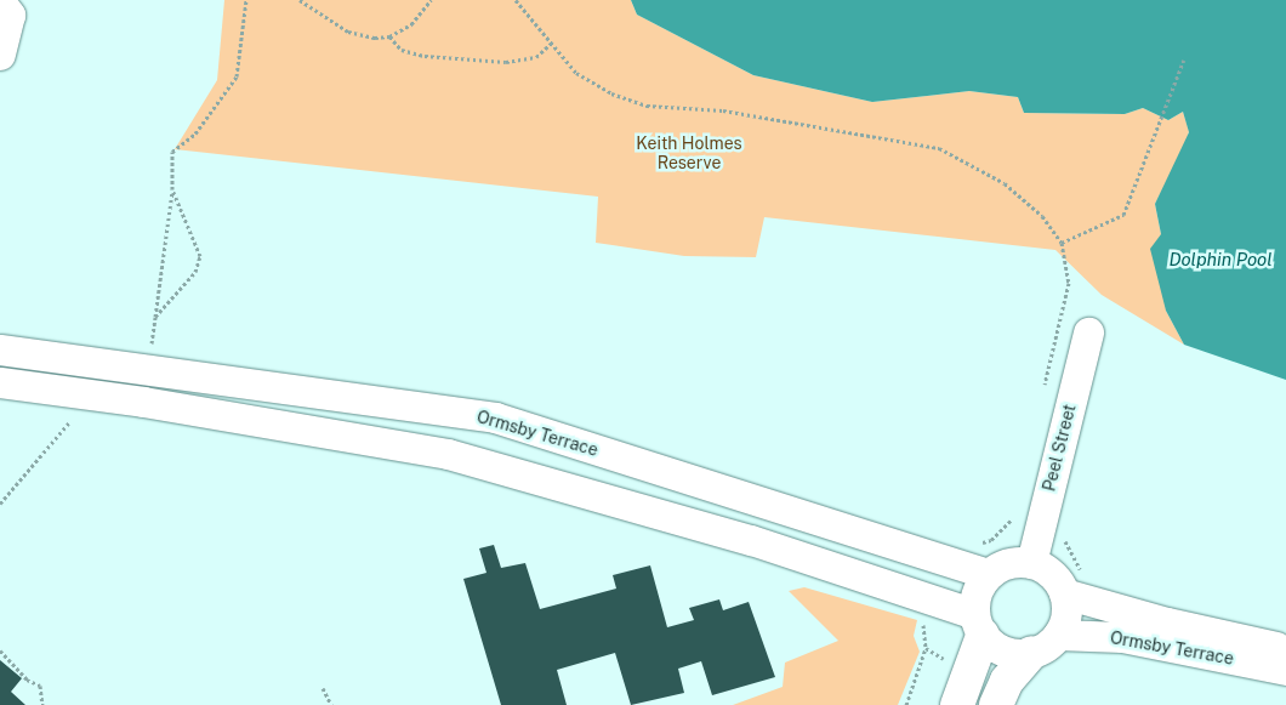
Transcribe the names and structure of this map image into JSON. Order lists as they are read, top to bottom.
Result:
{
  "streets": {
    "street": ["Ormsby Terrace", "Peel Street"]
  },
  "crossings": [
    ["Ormsby Terrace", "Peel Street"]
  ],
  "water": ["Dolphin Pool"],
  "parks": ["Keith Holmes Reserve"]
}
